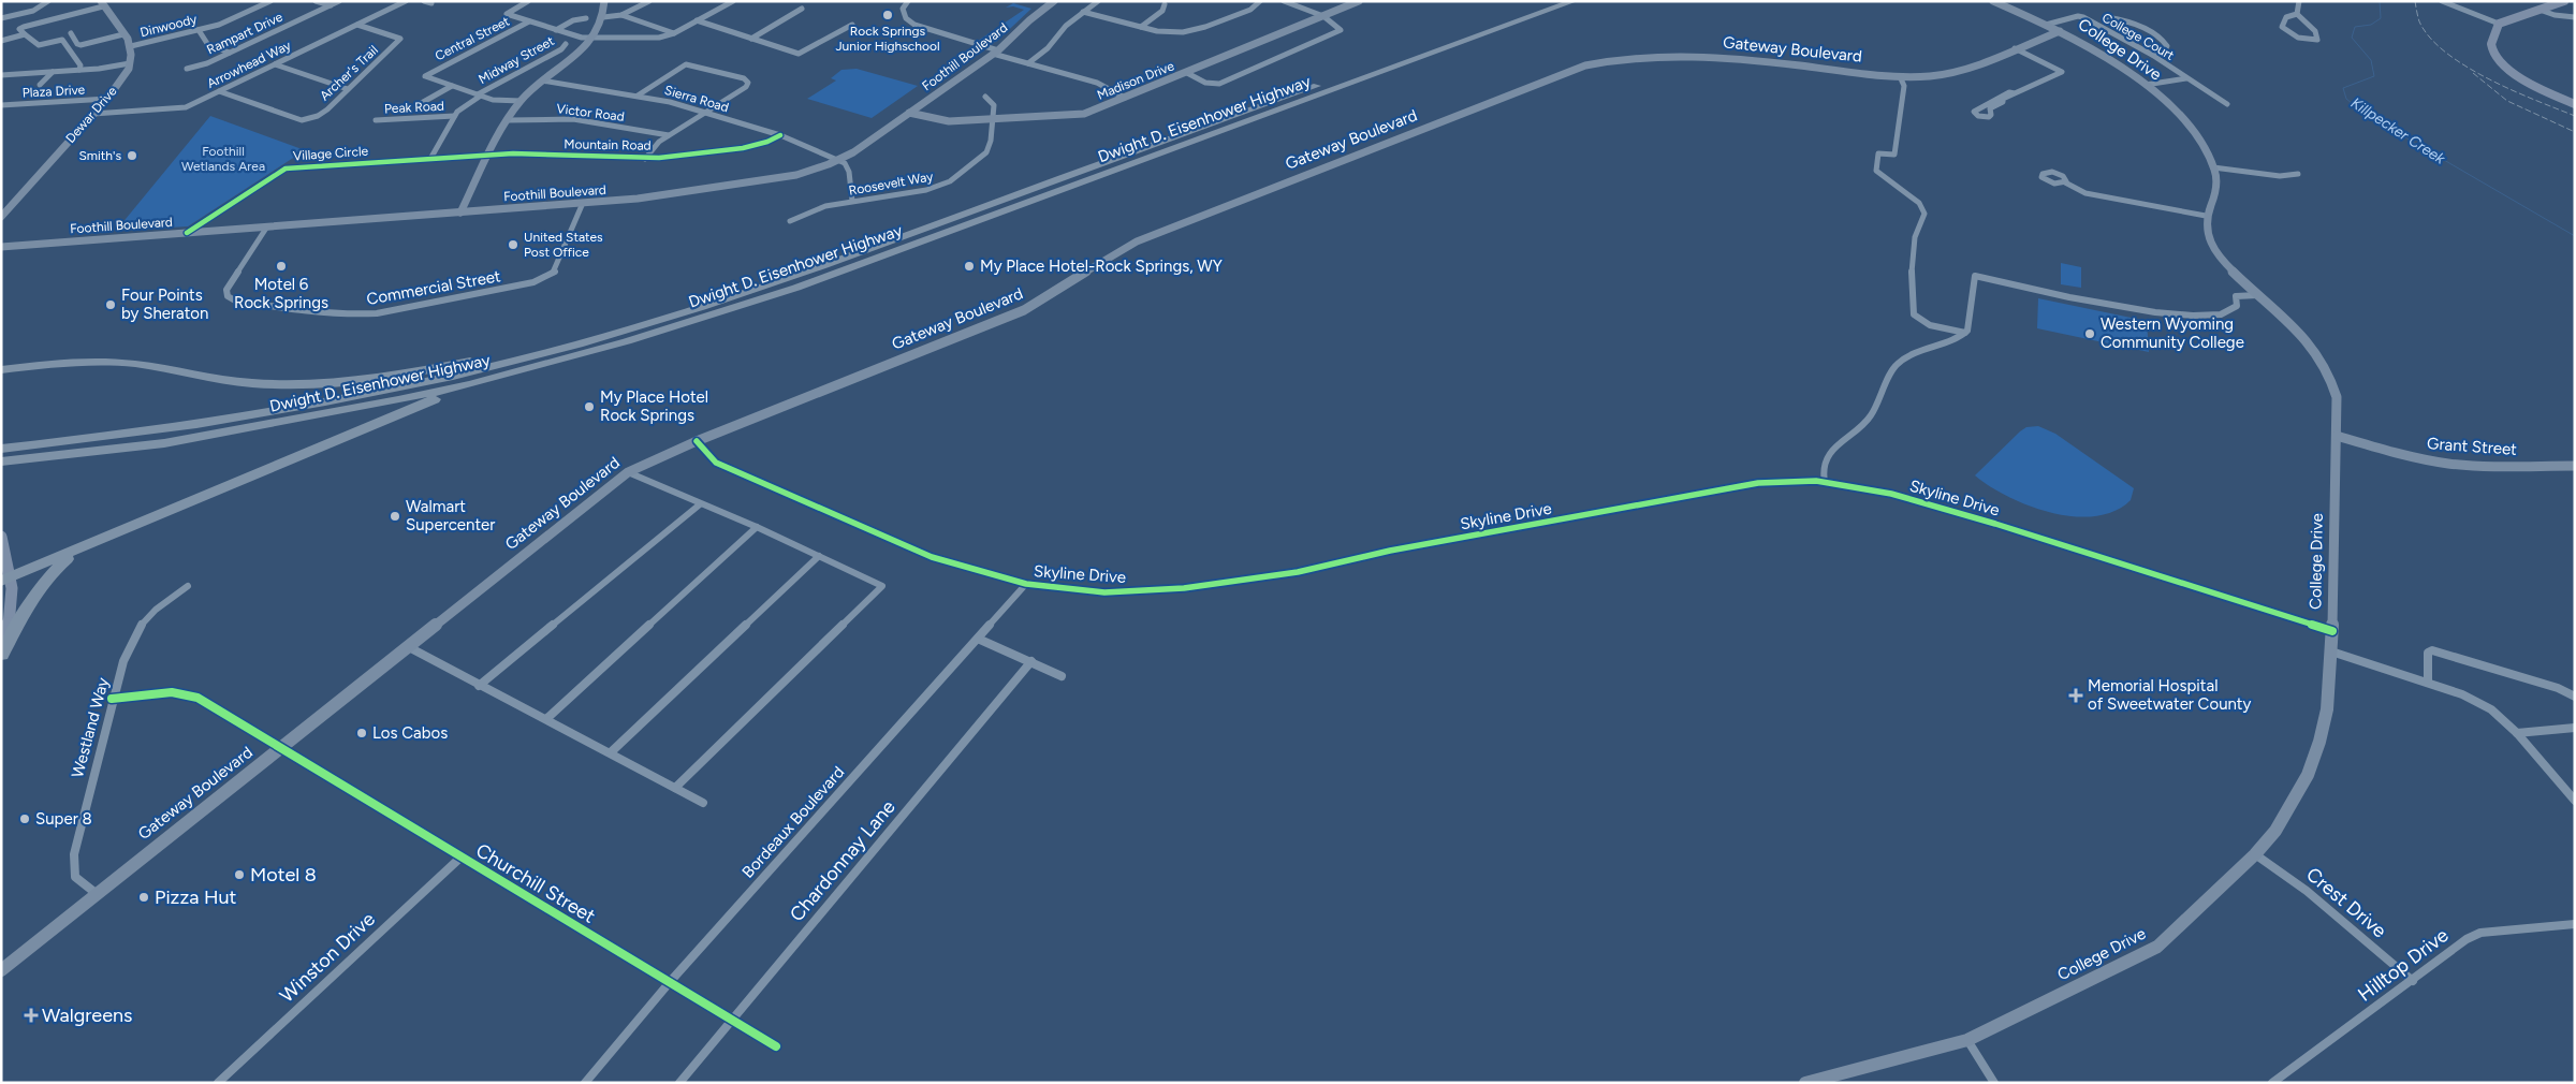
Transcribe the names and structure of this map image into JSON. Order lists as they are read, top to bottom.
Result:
{
  "streets": {
    "highway": ["Dwight D. Eisenhower Highway"],
    "main road": [
      "Gateway Boulevard",
      "College Drive",
      "Foothill Boulevard",
      "Madison Drive",
      "Dewar Drive",
      "Grant Street"
    ],
    "street": [
      "Dinwoody",
      "Rampart Drive",
      "College Court",
      "Central Street",
      "Midway Street",
      "Arrowhead Way",
      "Archer's Trail",
      "Plaza Drive",
      "Sierra Road",
      "Peak Road",
      "Victor Road",
      "Mountain Road",
      "Village Circle",
      "Roosevelt Way",
      "Commercial Street",
      "Skyline Drive",
      "Westland Way",
      "Bordeaux Boulevard",
      "Chardonnay Lane",
      "Churchill Street",
      "Crest Drive",
      "Winston Drive",
      "Hilltop Drive"
    ]
  },
  "crossings": [
    ["Dinwoody", "Dewar Drive"],
    ["College Court", "College Drive"],
    ["Gateway Boulevard", "College Drive"],
    ["Gateway Boulevard", "Skyline Drive"],
    ["Gateway Boulevard", "Westland Way"],
    ["Gateway Boulevard", "Churchill Street"],
    ["College Drive", "Grant Street"],
    ["College Drive", "Skyline Drive"],
    ["College Drive", "Crest Drive"],
    ["Foothill Boulevard", "Madison Drive"],
    ["Foothill Boulevard", "Sierra Road"],
    ["Foothill Boulevard", "Village Circle"],
    ["Foothill Boulevard", "Commercial Street"],
    ["Midway Street", "Peak Road"],
    ["Midway Street", "Mountain Road"],
    ["Midway Street", "Village Circle"],
    ["Arrowhead Way", "Archer's Trail"],
    ["Arrowhead Way", "Dewar Drive"],
    ["Madison Drive", "Roosevelt Way"],
    ["Plaza Drive", "Dewar Drive"],
    ["Sierra Road", "Mountain Road"],
    ["Mountain Road", "Village Circle"],
    ["Skyline Drive", "Bordeaux Boulevard"],
    ["Westland Way", "Churchill Street"],
    ["Bordeaux Boulevard", "Churchill Street"],
    ["Chardonnay Lane", "Churchill Street"],
    ["Churchill Street", "Winston Drive"],
    ["Crest Drive", "Hilltop Drive"]
  ],
  "water": ["Killpecker Creek"],
  "parks": ["Foothill Wetlands Area"],
  "places": {
    "other": [
      "Rock Springs Junior Highschool",
      "Smith's",
      "United States Post Office",
      "Motel 6 Rock Springs",
      "My Place Hotel-Rock Springs, WY",
      "Four Points by Sheraton",
      "Western Wyoming Community College",
      "My Place Hotel Rock Springs",
      "Walmart Supercenter",
      "Los Cabos",
      "Super 8",
      "Motel 8",
      "Pizza Hut"
    ],
    "health": ["Memorial Hospital of Sweetwater County", "Walgreens"]
  }
}
